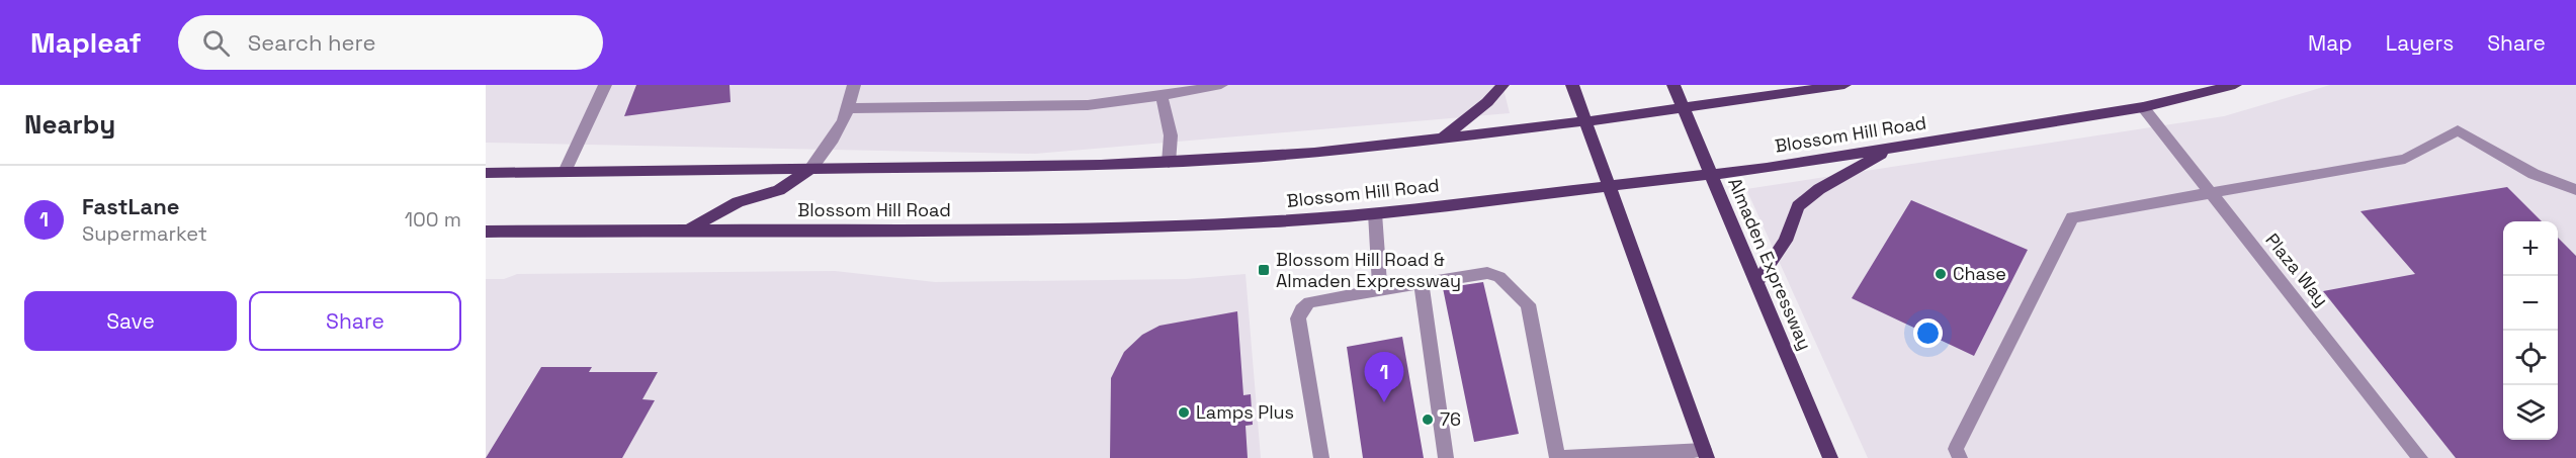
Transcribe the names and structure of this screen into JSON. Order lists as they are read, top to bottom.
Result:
{
  "streets": {
    "main road": ["Blossom Hill Road", "Almaden Expressway"],
    "lane": ["Plaza Way"]
  },
  "crossings": [
    ["Blossom Hill Road", "Almaden Expressway"],
    ["Blossom Hill Road", "Plaza Way"]
  ],
  "places": {
    "transit": ["Blossom Hill Road & Almaden Expressway"],
    "other": ["Chase", "Lamps Plus", "76"]
  },
  "page": {
    "header": "Mapleaf",
    "search": "Search here",
    "nav": ["Map", "Layers", "Share"],
    "heading": "Nearby",
    "list": [
      {
        "mark": "1",
        "name": "FastLane",
        "note": "Supermarket",
        "value": "100 m"
      }
    ],
    "map_buttons": ["+", "−"],
    "buttons": ["Save", "Share"],
    "pins": "1"
  }
}
